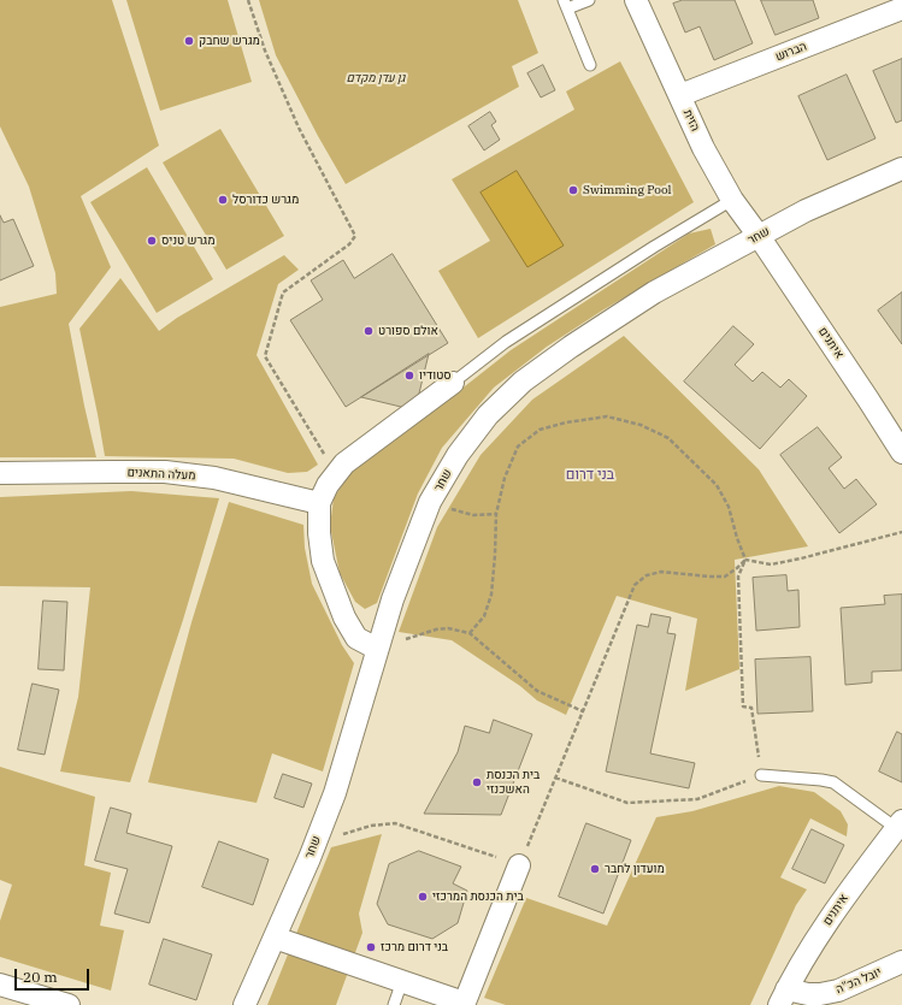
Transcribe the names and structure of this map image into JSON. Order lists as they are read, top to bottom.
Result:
{
  "streets": {
    "street": [
      "הברוש",
      "הזית",
      "שחר",
      "איתנים",
      "מעלה התאנים",
      "יובל הכ\"ה"
    ]
  },
  "crossings": [
    ["הברוש", "הזית"],
    ["הזית", "שחר"],
    ["הזית", "איתנים"],
    ["שחר", "איתנים"],
    ["איתנים", "יובל הכ\"ה"]
  ],
  "districts": ["בני דרום"],
  "parks": ["גן עדן מקדם"],
  "places": [
    "מגרש שחבק",
    "Swimming Pool",
    "מגרש כדורסל",
    "מגרש טניס",
    "אולם ספורט",
    "סטודיו",
    "בית הכנסת האשכנזי",
    "מועדון לחבר",
    "בית הכנסת המרכזי",
    "בני דרום מרכז"
  ],
  "scale_bar": "20 m"
}
